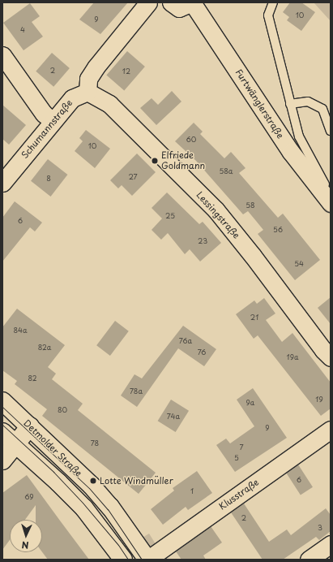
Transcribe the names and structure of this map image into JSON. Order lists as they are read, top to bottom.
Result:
{
  "streets": {
    "main road": ["Detmolder Straße"],
    "street": [
      "Furtwänglerstraße",
      "Schumannstraße",
      "Lessingstraße",
      "Klusstraße"
    ]
  },
  "crossings": [
    ["Schumannstraße", "Lessingstraße"],
    ["Detmolder Straße", "Klusstraße"]
  ],
  "places": ["Elfriede Goldmann", "Lotte Windmüller"],
  "house_numbers": [
    "10",
    "9",
    "4",
    "2",
    "12",
    "60",
    "10",
    "58a",
    "27",
    "8",
    "58",
    "25",
    "6",
    "56",
    "23",
    "54",
    "21",
    "84a",
    "76a",
    "82a",
    "76",
    "19a",
    "82",
    "78a",
    "19",
    "9a",
    "80",
    "74a",
    "9",
    "78",
    "7",
    "5",
    "6",
    "1",
    "69",
    "2",
    "3"
  ],
  "north": "bottom"
}
